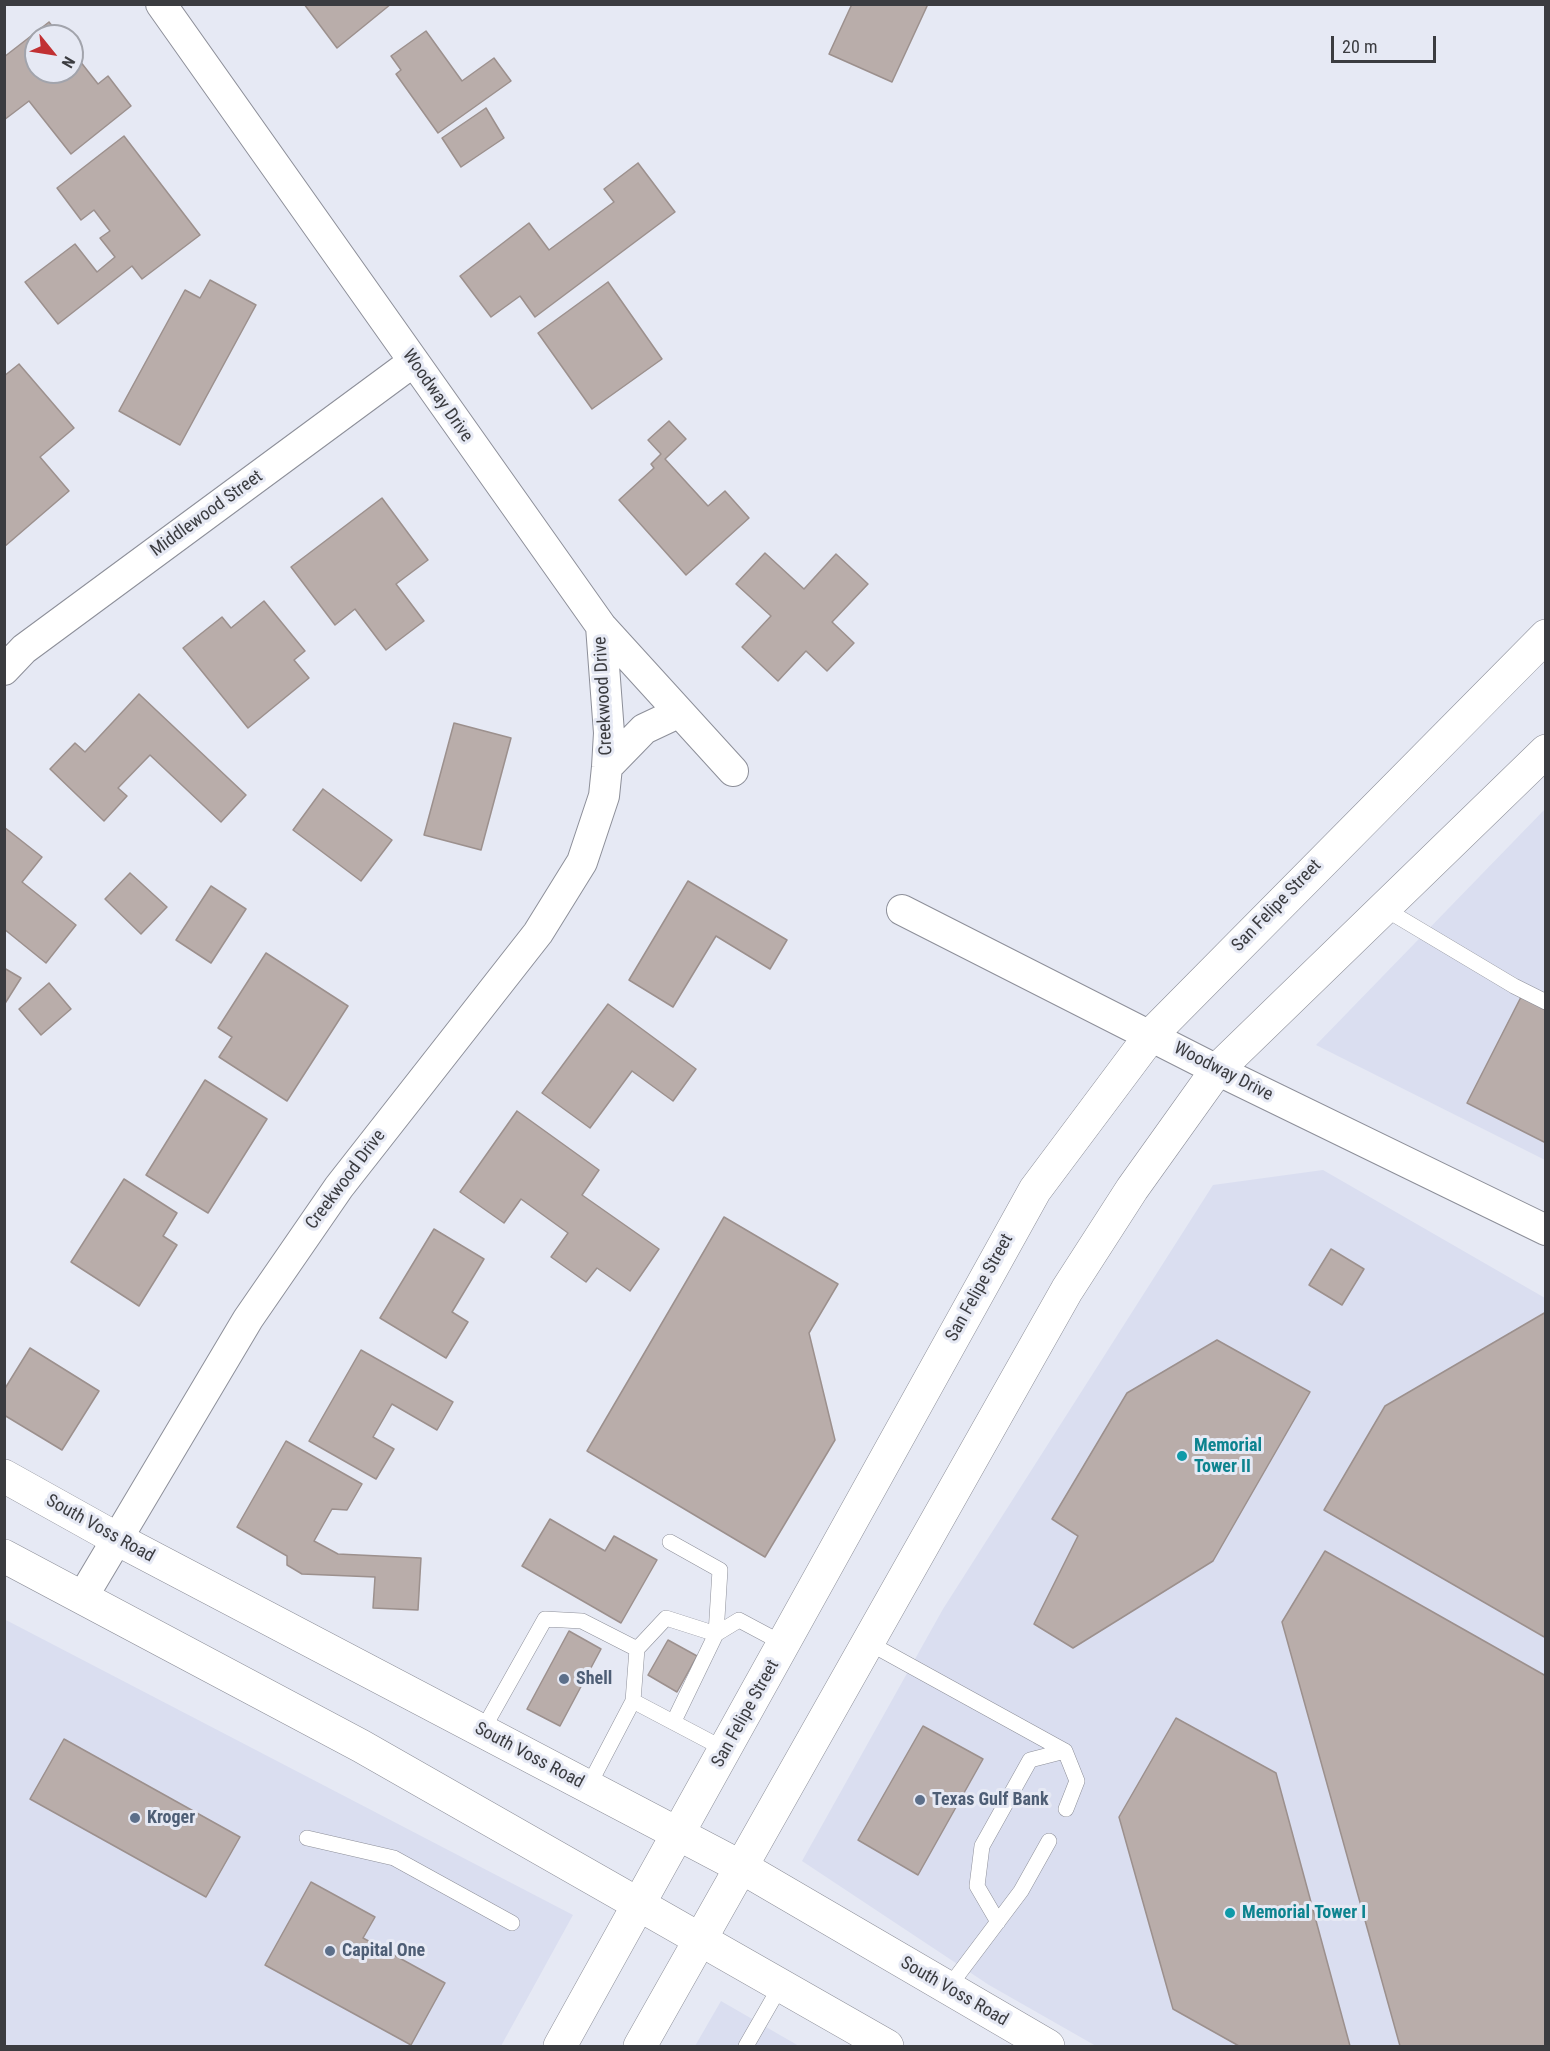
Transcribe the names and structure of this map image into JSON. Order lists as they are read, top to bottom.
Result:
{
  "streets": {
    "main road": ["San Felipe Street", "South Voss Road"],
    "street": ["Woodway Drive", "Middlewood Street", "Creekwood Drive"]
  },
  "crossings": [
    ["Woodway Drive", "Middlewood Street"],
    ["Woodway Drive", "Creekwood Drive"],
    ["Woodway Drive", "San Felipe Street"],
    ["Creekwood Drive", "South Voss Road"],
    ["San Felipe Street", "South Voss Road"]
  ],
  "places": [
    "Memorial Tower II",
    "Shell",
    "Texas Gulf Bank",
    "Kroger",
    "Memorial Tower I",
    "Capital One"
  ],
  "scale_bar": "20 m",
  "north": "bottom right"
}
